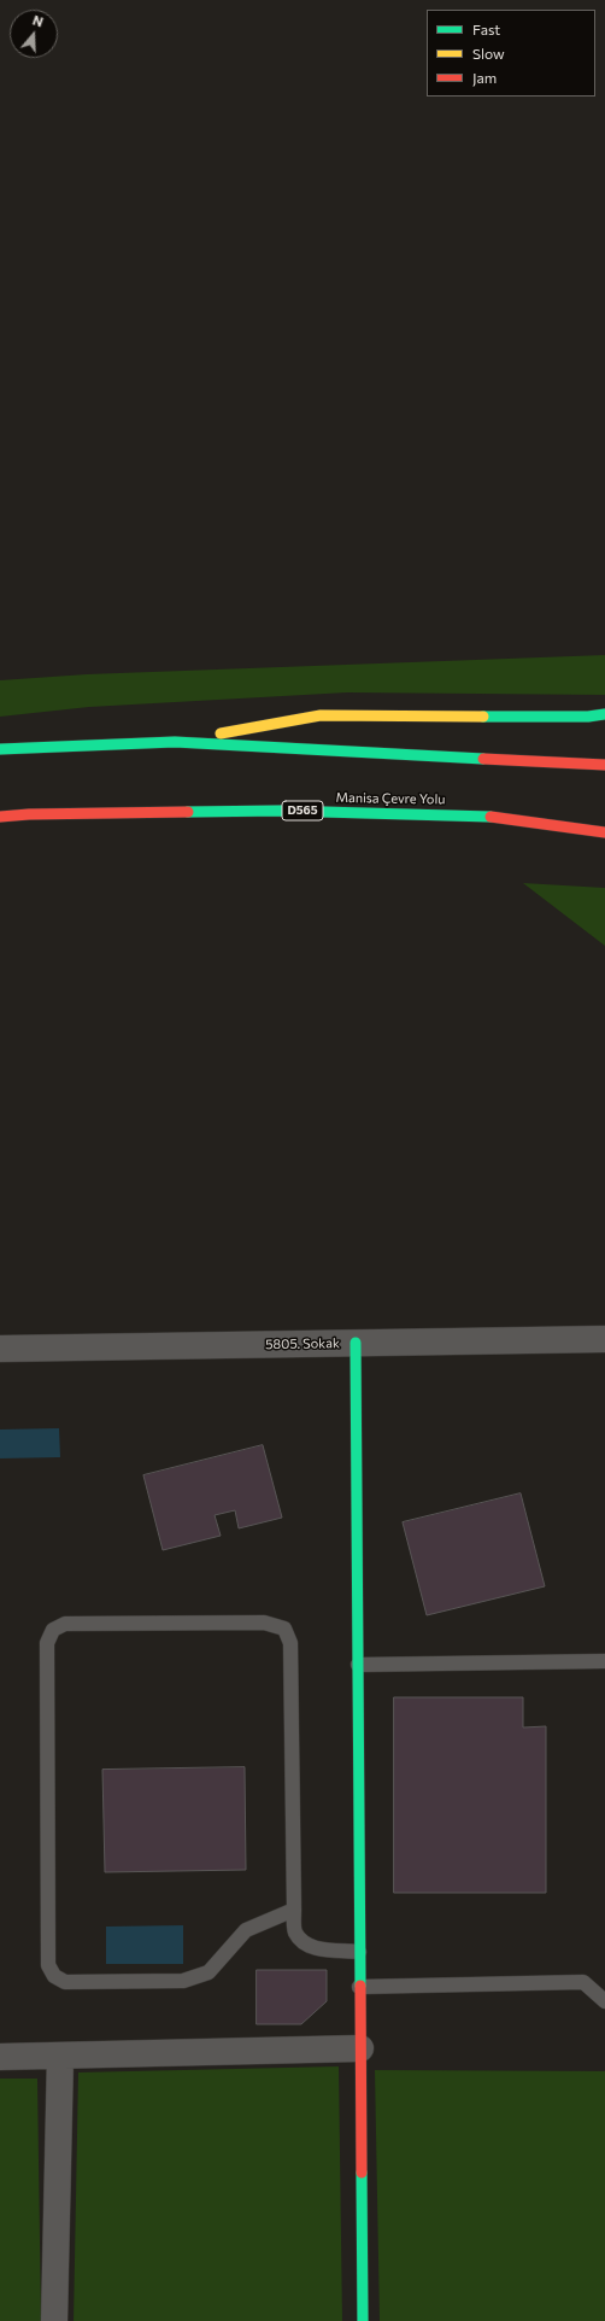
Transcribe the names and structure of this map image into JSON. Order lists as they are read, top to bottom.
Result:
{
  "streets": {
    "main road": ["Manisa Çevre Yolu", "D565"],
    "street": ["5805. Sokak"]
  },
  "legend": ["Fast", "Slow", "Jam"],
  "north": "top"
}
